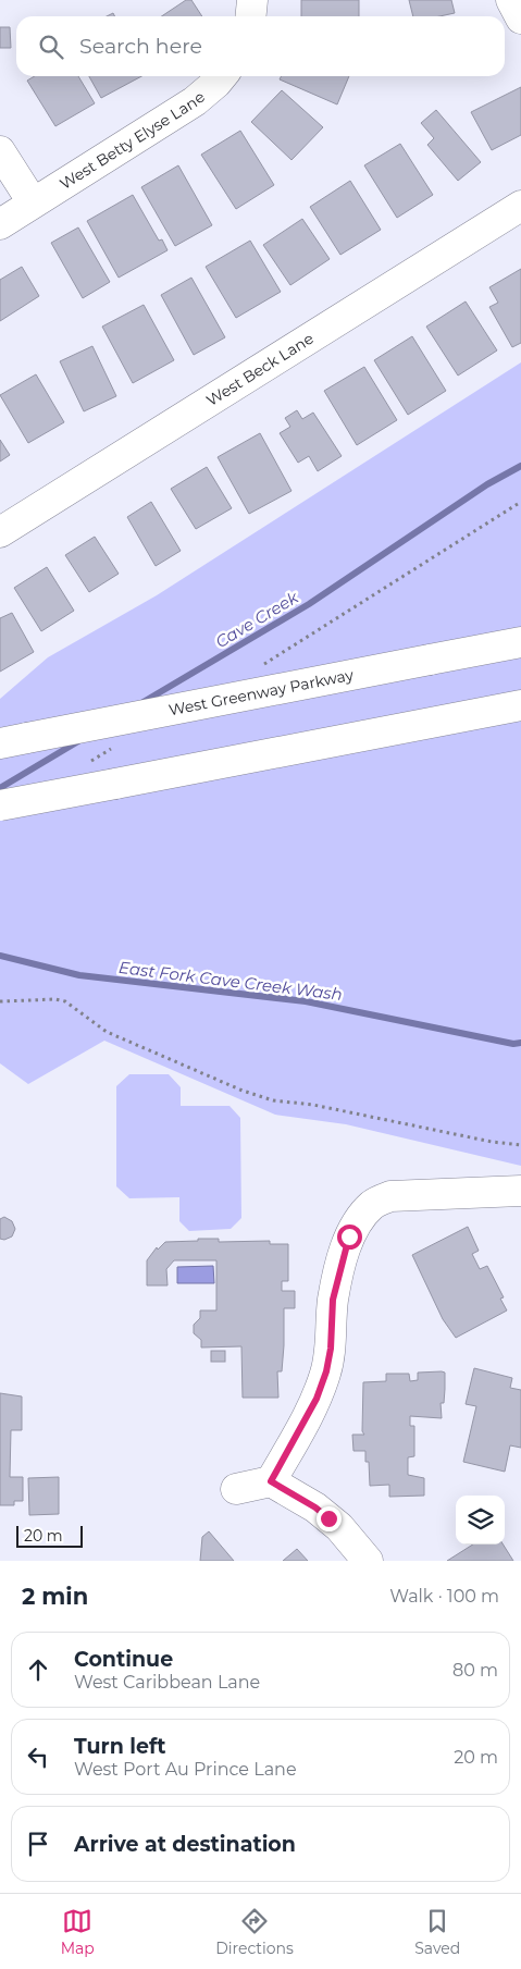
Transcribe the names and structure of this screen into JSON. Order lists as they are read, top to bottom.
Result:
{
  "streets": {
    "street": ["West Betty Elyse Lane", "West Beck Lane", "West Greenway Parkway"]
  },
  "water": ["Cave Creek", "East Fork Cave Creek Wash"],
  "scale_bar": "20 m",
  "page": {
    "search": "Search here",
    "scale": "20 m",
    "heading": ["2 min", "Walk · 100 m"],
    "list": [
      ["Continue", "West Caribbean Lane", "80 m"],
      ["Turn left", "West Port Au Prince Lane", "20 m"],
      "Arrive at destination"
    ],
    "nav": ["Map", "Directions", "Saved"]
  }
}
